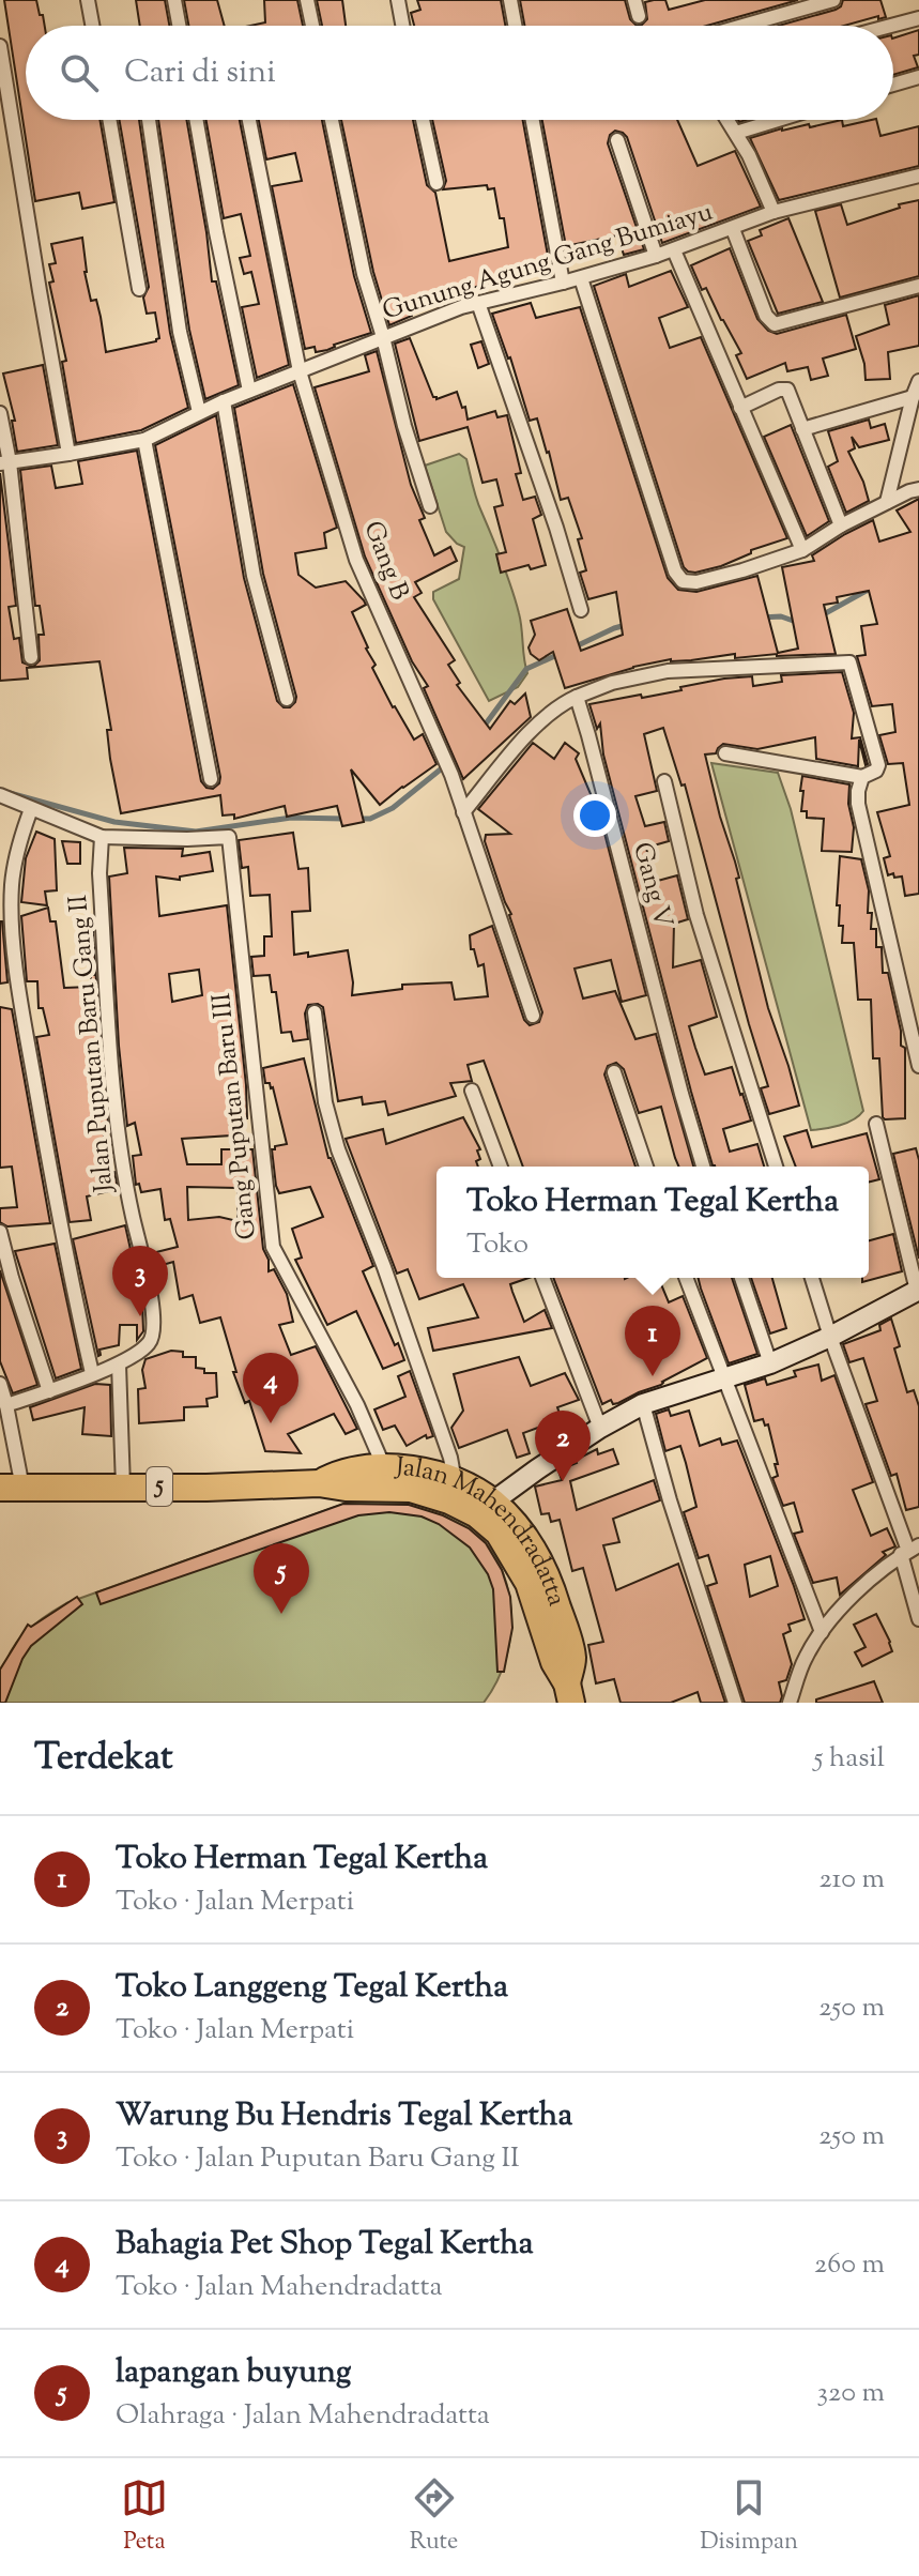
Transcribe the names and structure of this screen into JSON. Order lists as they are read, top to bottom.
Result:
{
  "streets": {
    "highway": ["5", "Jalan Mahendradatta"],
    "street": [
      "Gunung Agung Gang Bumiayu",
      "Gang B",
      "Gang V",
      "Jalan Puputan Baru Gang II",
      "Gang Puputan Baru III"
    ]
  },
  "crossings": [
    ["Gunung Agung Gang Bumiayu", "Gang B"],
    ["Jalan Puputan Baru Gang II", "Gang Puputan Baru III"],
    ["Gang Puputan Baru III", "Jalan Mahendradatta"]
  ],
  "page": {
    "search": "Cari di sini",
    "popup": ["Toko Herman Tegal Kertha", "Toko"],
    "pins": [
      "3",
      "1",
      "4",
      "2",
      "5"
    ],
    "heading": ["Terdekat", "5 hasil"],
    "list": [
      {
        "mark": "1",
        "name": "Toko Herman Tegal Kertha",
        "note": "Toko · Jalan Merpati",
        "value": "210 m"
      },
      {
        "mark": "2",
        "name": "Toko Langgeng Tegal Kertha",
        "note": "Toko · Jalan Merpati",
        "value": "250 m"
      },
      {
        "mark": "3",
        "name": "Warung Bu Hendris Tegal Kertha",
        "note": "Toko · Jalan Puputan Baru Gang II",
        "value": "250 m"
      },
      {
        "mark": "4",
        "name": "Bahagia Pet Shop Tegal Kertha",
        "note": "Toko · Jalan Mahendradatta",
        "value": "260 m"
      },
      {
        "mark": "5",
        "name": "lapangan buyung",
        "note": "Olahraga · Jalan Mahendradatta",
        "value": "320 m"
      }
    ],
    "nav": ["Peta", "Rute", "Disimpan"]
  }
}
